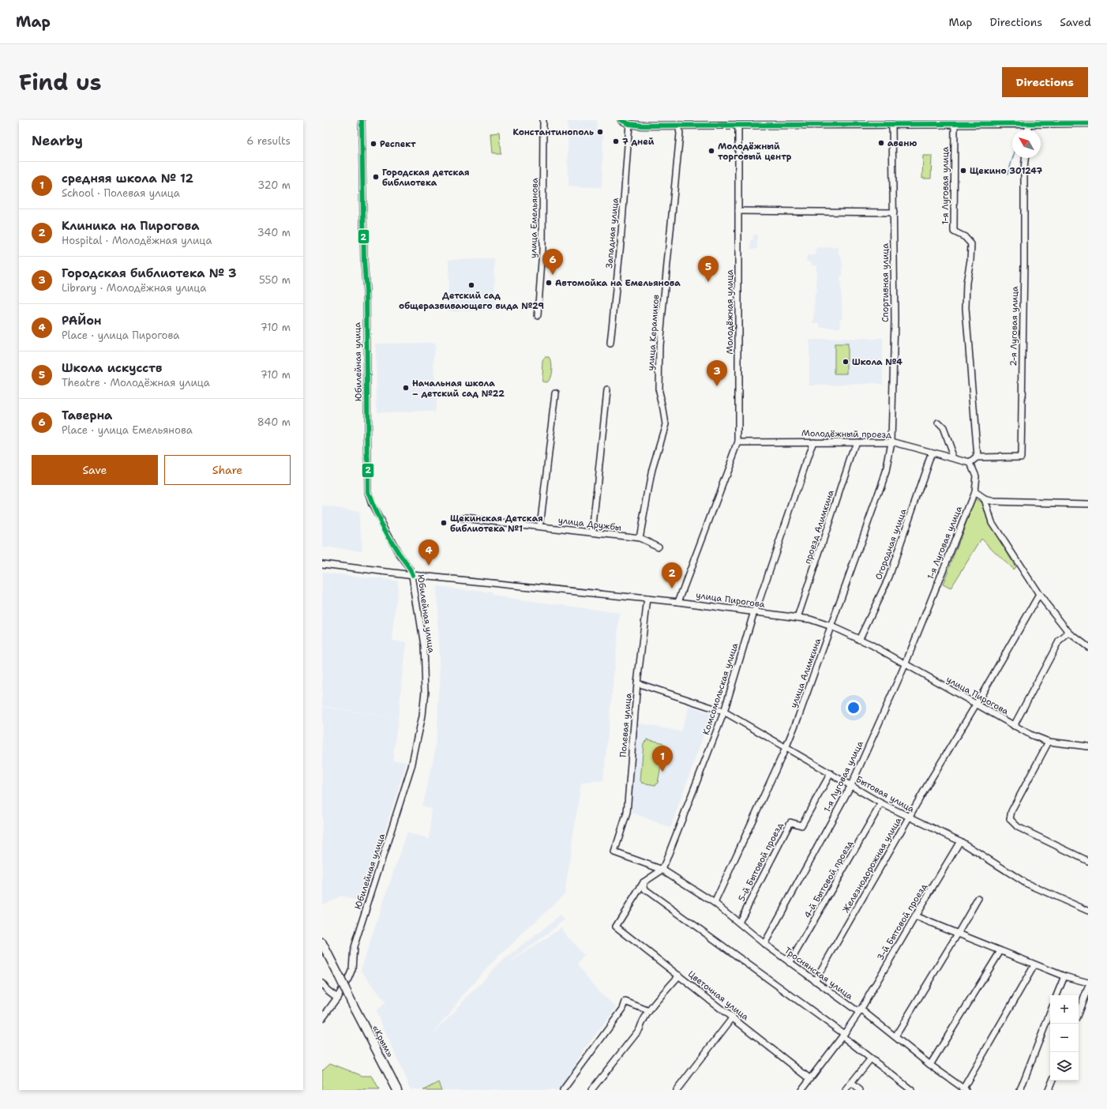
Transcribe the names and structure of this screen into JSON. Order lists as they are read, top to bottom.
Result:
{
  "streets": {
    "highway": ["«Крым»"],
    "street": [
      "1-я Луговая улица",
      "улица Емельянова",
      "Западная улица",
      "Спортивная улица",
      "Молодёжная улица",
      "2-я Луговая улица",
      "улица Керамиков",
      "Юбилейная улица",
      "Молодёжный проезд",
      "улица Дружбы",
      "проезд Алимкина",
      "Огородная улица",
      "улица Пирогова",
      "улица Алимкина",
      "Комсомольская улица",
      "Полевая улица",
      "Бытовая улица",
      "5-й Бытовой проезд",
      "Железнодорожная улица",
      "4-й Бытовой проезд",
      "3-й Бытовой проезд",
      "Троснянская улица",
      "Цветочная улица"
    ]
  },
  "crossings": [
    ["1-я Луговая улица", "2-я Луговая улица"],
    ["1-я Луговая улица", "Молодёжный проезд"],
    ["1-я Луговая улица", "улица Пирогова"],
    ["1-я Луговая улица", "Бытовая улица"],
    ["1-я Луговая улица", "Троснянская улица"],
    ["Спортивная улица", "Молодёжный проезд"],
    ["Спортивная улица", "улица Алимкина"],
    ["Молодёжная улица", "Молодёжный проезд"],
    ["Молодёжная улица", "улица Пирогова"],
    ["улица Керамиков", "улица Дружбы"],
    ["Юбилейная улица", "улица Пирогова"],
    ["Молодёжный проезд", "проезд Алимкина"],
    ["Молодёжный проезд", "Огородная улица"],
    ["Молодёжный проезд", "улица Алимкина"],
    ["Молодёжный проезд", "Комсомольская улица"],
    ["проезд Алимкина", "улица Пирогова"],
    ["Огородная улица", "улица Пирогова"],
    ["улица Пирогова", "улица Алимкина"],
    ["улица Пирогова", "Комсомольская улица"],
    ["улица Пирогова", "Полевая улица"],
    ["улица Пирогова", "Железнодорожная улица"],
    ["улица Алимкина", "Бытовая улица"],
    ["улица Алимкина", "Троснянская улица"],
    ["Комсомольская улица", "Бытовая улица"],
    ["Комсомольская улица", "Троснянская улица"],
    ["Полевая улица", "Бытовая улица"],
    ["Полевая улица", "Троснянская улица"],
    ["Бытовая улица", "5-й Бытовой проезд"],
    ["Бытовая улица", "Железнодорожная улица"],
    ["Бытовая улица", "4-й Бытовой проезд"],
    ["Бытовая улица", "3-й Бытовой проезд"],
    ["5-й Бытовой проезд", "Троснянская улица"],
    ["Железнодорожная улица", "Троснянская улица"],
    ["4-й Бытовой проезд", "Троснянская улица"],
    ["3-й Бытовой проезд", "Троснянская улица"],
    ["3-й Бытовой проезд", "Цветочная улица"]
  ],
  "places": [
    "Константинополь",
    "7 дней",
    "авеню",
    "Респект",
    "Молодёжный торговый центр",
    "Щекино 301247",
    "Городская детская библиотека",
    "Автомойка на Емельянова",
    "Детский сад общеразвивающего вида №29",
    "Школа №4",
    "Начальная школа – детский сад №22",
    "Щекинская Детская библиотека №1"
  ],
  "lines": ["transit line 2"],
  "north": "top left",
  "page": {
    "header": "Map",
    "nav": ["Map", "Directions", "Saved"],
    "title": "Find us",
    "buttons": [
      "Directions",
      ["Save", "Share"]
    ],
    "heading": ["Nearby", "6 results"],
    "list": [
      {
        "mark": "1",
        "name": "средняя школа № 12",
        "note": "School · Полевая улица",
        "value": "320 m"
      },
      {
        "mark": "2",
        "name": "Клиника на Пирогова",
        "note": "Hospital · Молодёжная улица",
        "value": "340 m"
      },
      {
        "mark": "3",
        "name": "Городская библиотека № 3",
        "note": "Library · Молодёжная улица",
        "value": "550 m"
      },
      {
        "mark": "4",
        "name": "РАЙон",
        "note": "Place · улица Пирогова",
        "value": "710 m"
      },
      {
        "mark": "5",
        "name": "Школа искусств",
        "note": "Theatre · Молодёжная улица",
        "value": "710 m"
      },
      {
        "mark": "6",
        "name": "Таверна",
        "note": "Place · улица Емельянова",
        "value": "840 m"
      }
    ],
    "pins": [
      "6",
      "5",
      "3",
      "4",
      "2",
      "1"
    ],
    "map_buttons": ["+", "−"]
  }
}
